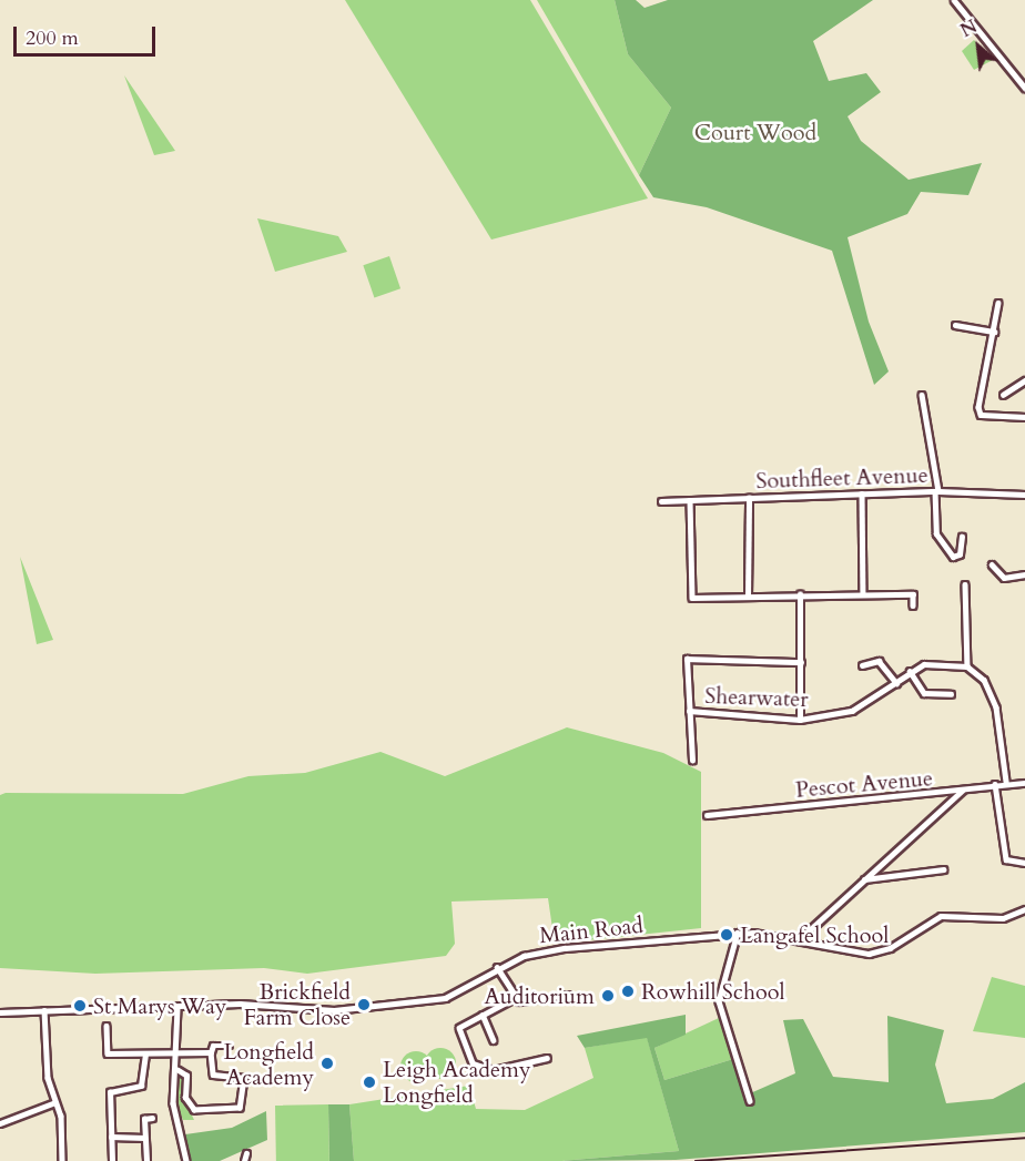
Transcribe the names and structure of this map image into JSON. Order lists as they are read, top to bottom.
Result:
{
  "streets": {
    "main road": ["Main Road"],
    "street": ["Southfleet Avenue", "Shearwater", "Pescot Avenue"]
  },
  "parks": ["Court Wood"],
  "places": [
    "Langafel School",
    "Rowhill School",
    "Auditorium",
    "Brickfield Farm Close",
    "St Marys Way",
    "Longfield Academy",
    "Leigh Academy Longfield"
  ],
  "scale_bar": "200 m",
  "north": "top left"
}
